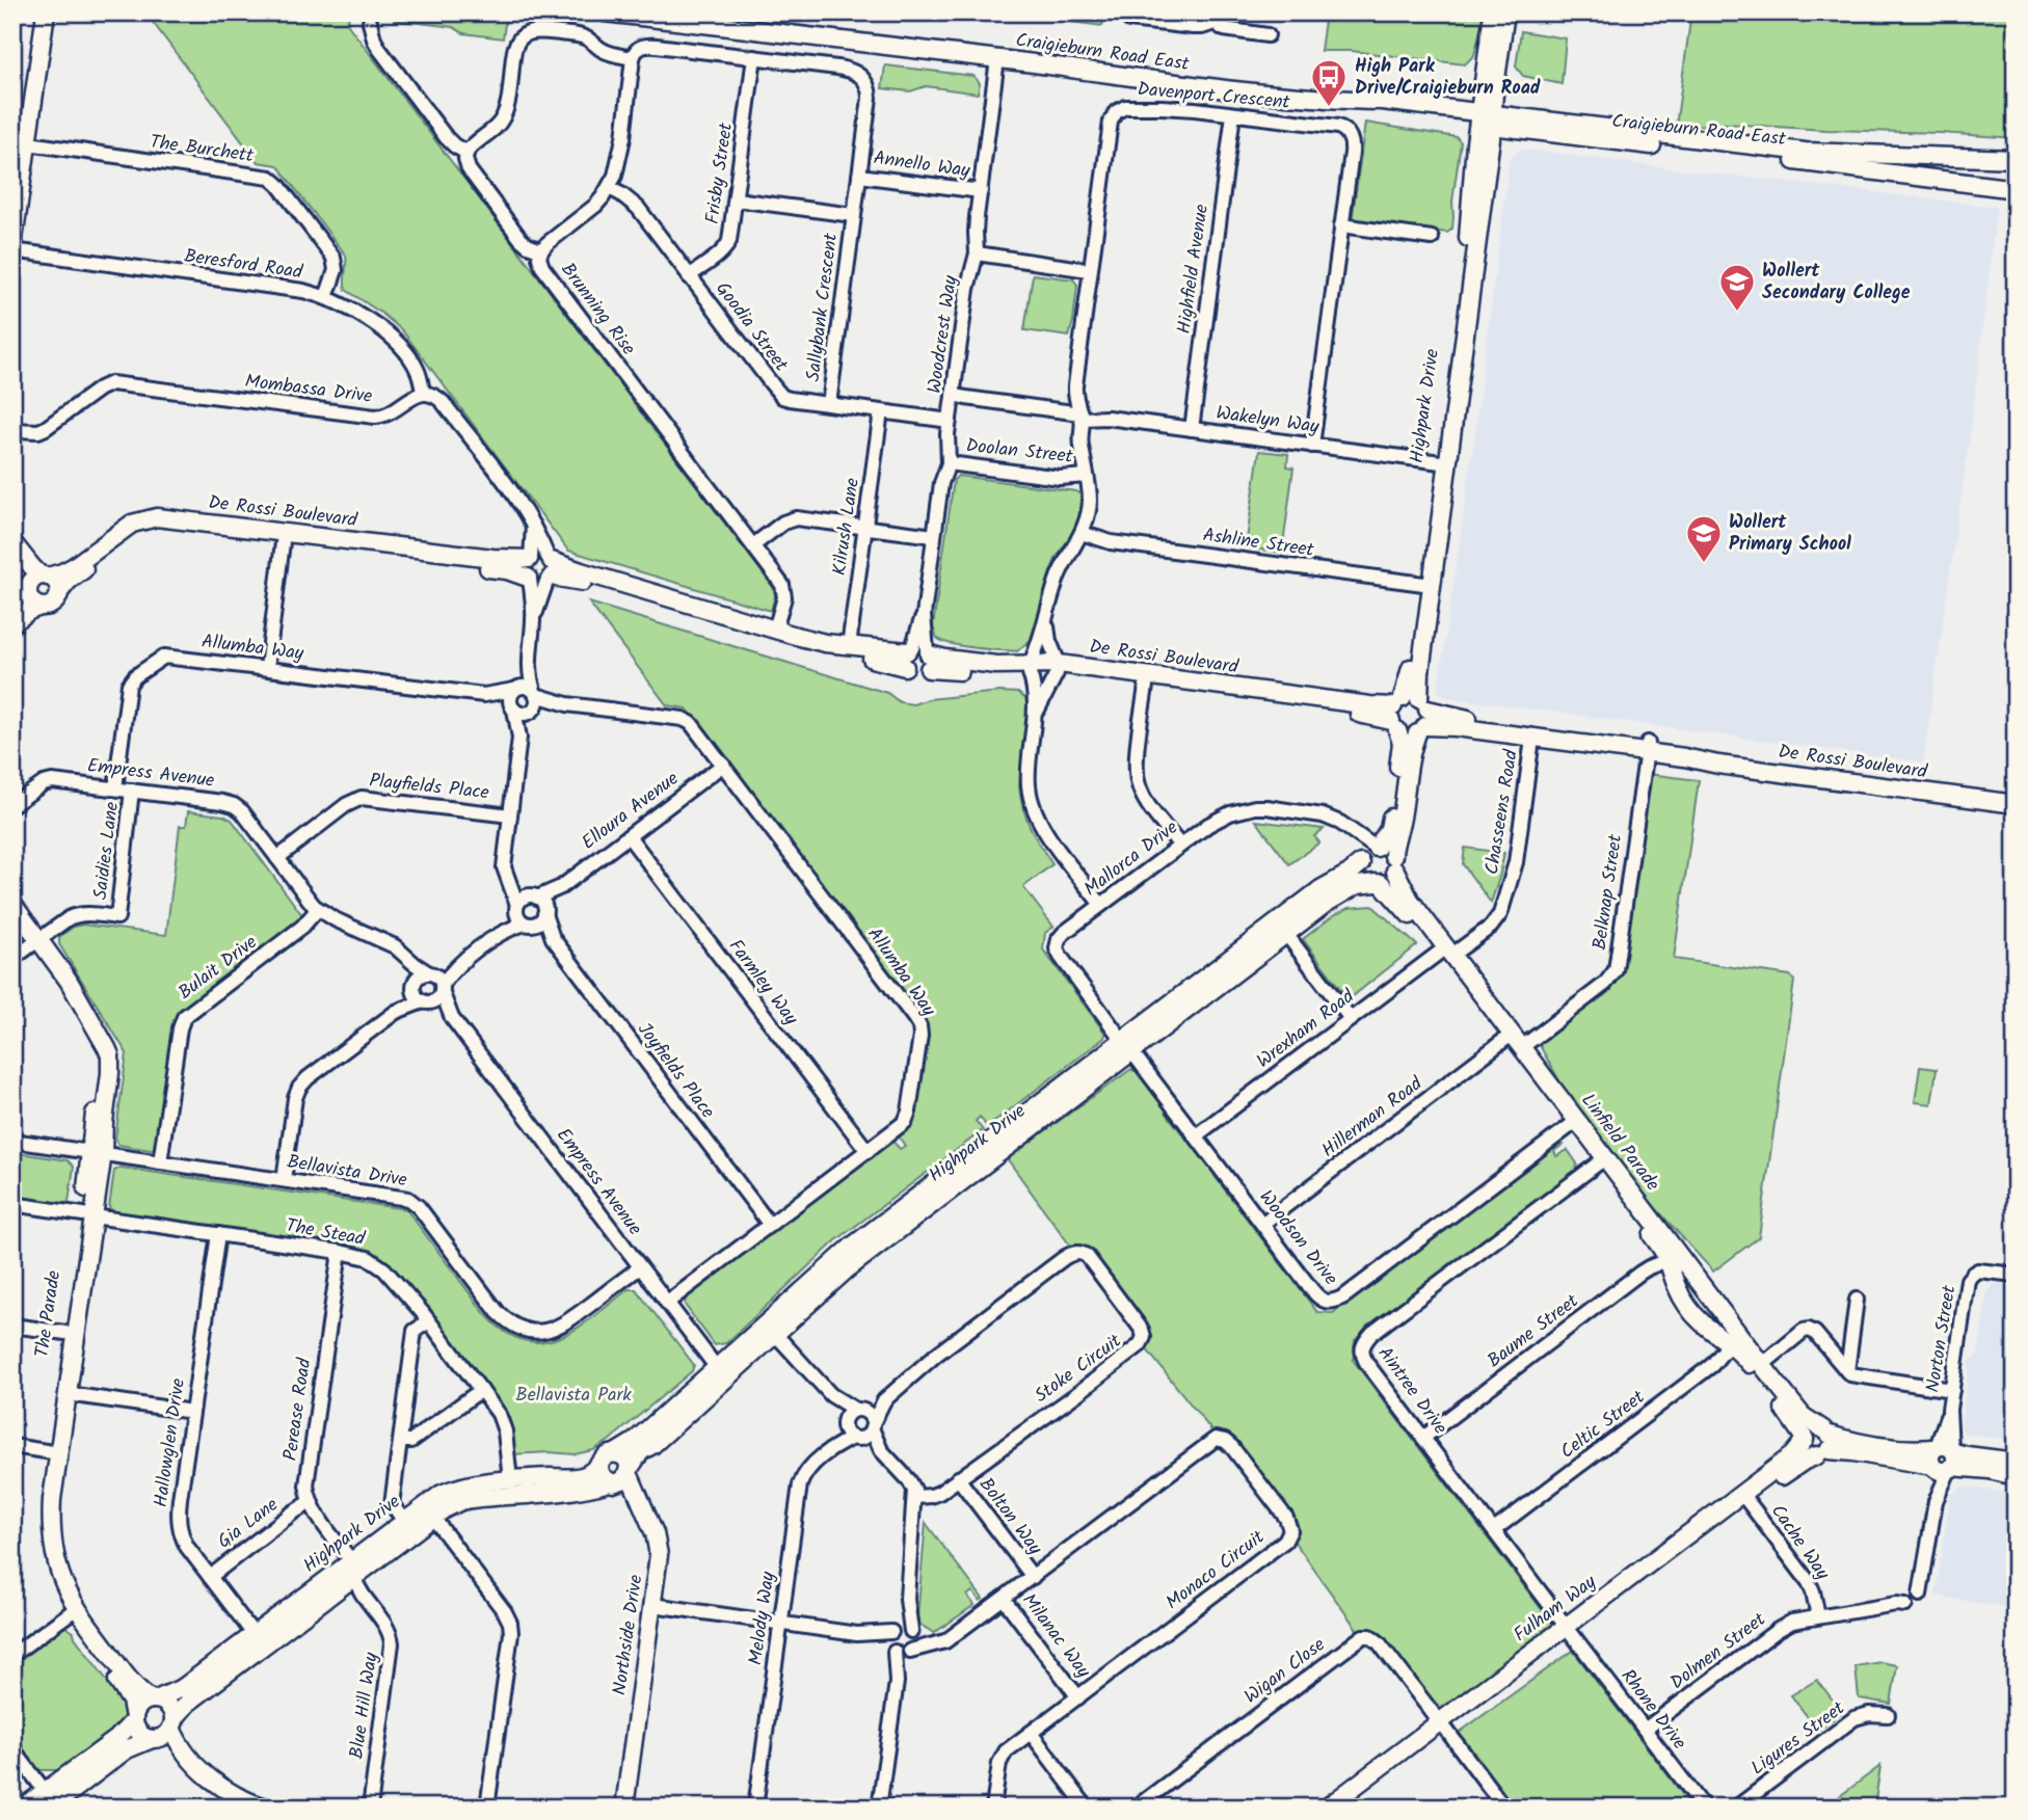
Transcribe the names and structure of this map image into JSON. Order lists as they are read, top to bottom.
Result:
{
  "streets": {
    "street": [
      "Craigieburn Road East",
      "Davenport Crescent",
      "The Burchett",
      "Annello Way",
      "Frisby Street",
      "Beresford Road",
      "Highfield Avenue",
      "Sallybank Crescent",
      "Brunning Rise",
      "Goodia Street",
      "Woodcrest Way",
      "Mombassa Drive",
      "Highpark Drive",
      "Wakelyn Way",
      "Doolan Street",
      "De Rossi Boulevard",
      "Kilrush Lane",
      "Ashline Street",
      "Allumba Way",
      "Empress Avenue",
      "Playfields Place",
      "Elloura Avenue",
      "Chasseens Road",
      "Saidies Lane",
      "Mallorca Drive",
      "Belknap Street",
      "Bulait Drive",
      "Farmley Way",
      "Wrexham Road",
      "Joyfields Place",
      "Hillerman Road",
      "Linfield Parade",
      "Bellavista Drive",
      "The Stead",
      "Woodson Drive",
      "The Parade",
      "Baume Street",
      "Norton Street",
      "Stoke Circuit",
      "Aintree Drive",
      "Perease Road",
      "Celtic Street",
      "Hallowglen Drive",
      "Bolton Way",
      "Gia Lane",
      "Cache Way",
      "Monaco Circuit",
      "Fulham Way",
      "Melody Way",
      "Northside Drive",
      "Milanac Way",
      "Dolmen Street",
      "Wigan Close",
      "Blue Hill Way",
      "Rhone Drive",
      "Ligures Street"
    ]
  },
  "crossings": [
    ["Craigieburn Road East", "Woodcrest Way"],
    ["Craigieburn Road East", "Highpark Drive"],
    ["Davenport Crescent", "Highfield Avenue"],
    ["Davenport Crescent", "Wakelyn Way"],
    ["Davenport Crescent", "Doolan Street"],
    ["Davenport Crescent", "De Rossi Boulevard"],
    ["Davenport Crescent", "Ashline Street"],
    ["The Burchett", "Beresford Road"],
    ["Annello Way", "Sallybank Crescent"],
    ["Annello Way", "Woodcrest Way"],
    ["Frisby Street", "Goodia Street"],
    ["Beresford Road", "Mombassa Drive"],
    ["Highfield Avenue", "Wakelyn Way"],
    ["Sallybank Crescent", "Goodia Street"],
    ["Brunning Rise", "De Rossi Boulevard"],
    ["Goodia Street", "Woodcrest Way"],
    ["Goodia Street", "Kilrush Lane"],
    ["Woodcrest Way", "Wakelyn Way"],
    ["Woodcrest Way", "Doolan Street"],
    ["Woodcrest Way", "De Rossi Boulevard"],
    ["Highpark Drive", "Wakelyn Way"],
    ["Highpark Drive", "De Rossi Boulevard"],
    ["Highpark Drive", "Ashline Street"],
    ["Highpark Drive", "Empress Avenue"],
    ["Highpark Drive", "Mallorca Drive"],
    ["Highpark Drive", "Linfield Parade"],
    ["Highpark Drive", "The Stead"],
    ["Highpark Drive", "Woodson Drive"],
    ["Highpark Drive", "The Parade"],
    ["Highpark Drive", "Perease Road"],
    ["Highpark Drive", "Hallowglen Drive"],
    ["Highpark Drive", "Northside Drive"],
    ["Highpark Drive", "Blue Hill Way"],
    ["De Rossi Boulevard", "Kilrush Lane"],
    ["De Rossi Boulevard", "Chasseens Road"],
    ["De Rossi Boulevard", "Belknap Street"],
    ["Allumba Way", "Empress Avenue"],
    ["Allumba Way", "Elloura Avenue"],
    ["Allumba Way", "Farmley Way"],
    ["Allumba Way", "Joyfields Place"],
    ["Empress Avenue", "Playfields Place"],
    ["Empress Avenue", "Saidies Lane"],
    ["Empress Avenue", "Bulait Drive"],
    ["Empress Avenue", "Bellavista Drive"],
    ["Elloura Avenue", "Farmley Way"],
    ["Elloura Avenue", "Joyfields Place"],
    ["Chasseens Road", "Wrexham Road"],
    ["Chasseens Road", "Linfield Parade"],
    ["Saidies Lane", "The Parade"],
    ["Mallorca Drive", "Linfield Parade"],
    ["Mallorca Drive", "Woodson Drive"],
    ["Belknap Street", "Linfield Parade"],
    ["Bulait Drive", "Bellavista Drive"],
    ["Wrexham Road", "Linfield Parade"],
    ["Wrexham Road", "Woodson Drive"],
    ["Hillerman Road", "Linfield Parade"],
    ["Hillerman Road", "Woodson Drive"],
    ["Linfield Parade", "Woodson Drive"],
    ["Linfield Parade", "Baume Street"],
    ["Linfield Parade", "Aintree Drive"],
    ["Linfield Parade", "Celtic Street"],
    ["Linfield Parade", "Fulham Way"],
    ["Bellavista Drive", "The Parade"],
    ["The Stead", "The Parade"],
    ["The Stead", "Perease Road"],
    ["The Stead", "Hallowglen Drive"],
    ["Baume Street", "Aintree Drive"],
    ["Stoke Circuit", "Bolton Way"],
    ["Stoke Circuit", "Melody Way"],
    ["Aintree Drive", "Celtic Street"],
    ["Aintree Drive", "Fulham Way"],
    ["Aintree Drive", "Rhone Drive"],
    ["Perease Road", "Gia Lane"],
    ["Perease Road", "Blue Hill Way"],
    ["Hallowglen Drive", "Gia Lane"],
    ["Bolton Way", "Monaco Circuit"],
    ["Cache Way", "Fulham Way"],
    ["Cache Way", "Dolmen Street"],
    ["Monaco Circuit", "Milanac Way"],
    ["Fulham Way", "Wigan Close"],
    ["Fulham Way", "Rhone Drive"],
    ["Dolmen Street", "Rhone Drive"]
  ],
  "parks": ["Bellavista Park"],
  "places": {
    "bus stop": ["High Park Drive/Craigieburn Road"],
    "school or university": ["Wollert Secondary College", "Wollert Primary School"]
  }
}
